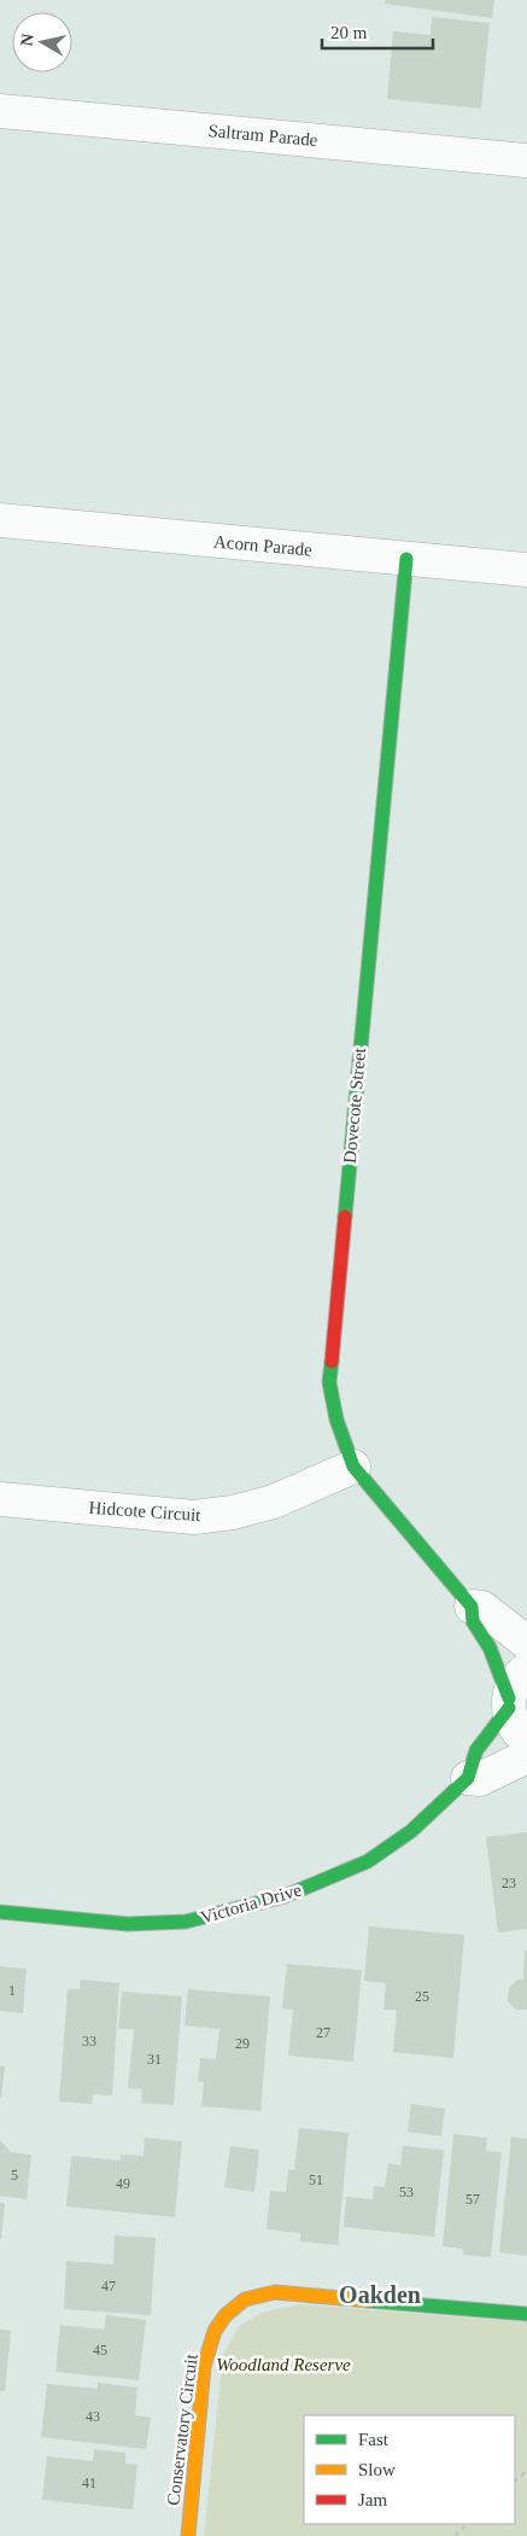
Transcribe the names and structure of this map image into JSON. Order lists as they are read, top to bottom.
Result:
{
  "streets": {
    "street": [
      "Saltram Parade",
      "Acorn Parade",
      "Dovecote Street",
      "Hidcote Circuit",
      "Victoria Drive",
      "Conservatory Circuit"
    ]
  },
  "crossings": [
    ["Acorn Parade", "Dovecote Street"],
    ["Dovecote Street", "Hidcote Circuit"],
    ["Dovecote Street", "Victoria Drive"]
  ],
  "districts": ["Oakden"],
  "parks": ["Woodland Reserve"],
  "house_numbers": [
    "23",
    "1",
    "25",
    "27",
    "33",
    "29",
    "31",
    "5",
    "51",
    "49",
    "53",
    "57",
    "47",
    "45",
    "43",
    "41"
  ],
  "legend": ["Fast", "Slow", "Jam"],
  "scale_bar": "20 m",
  "north": "left"
}
